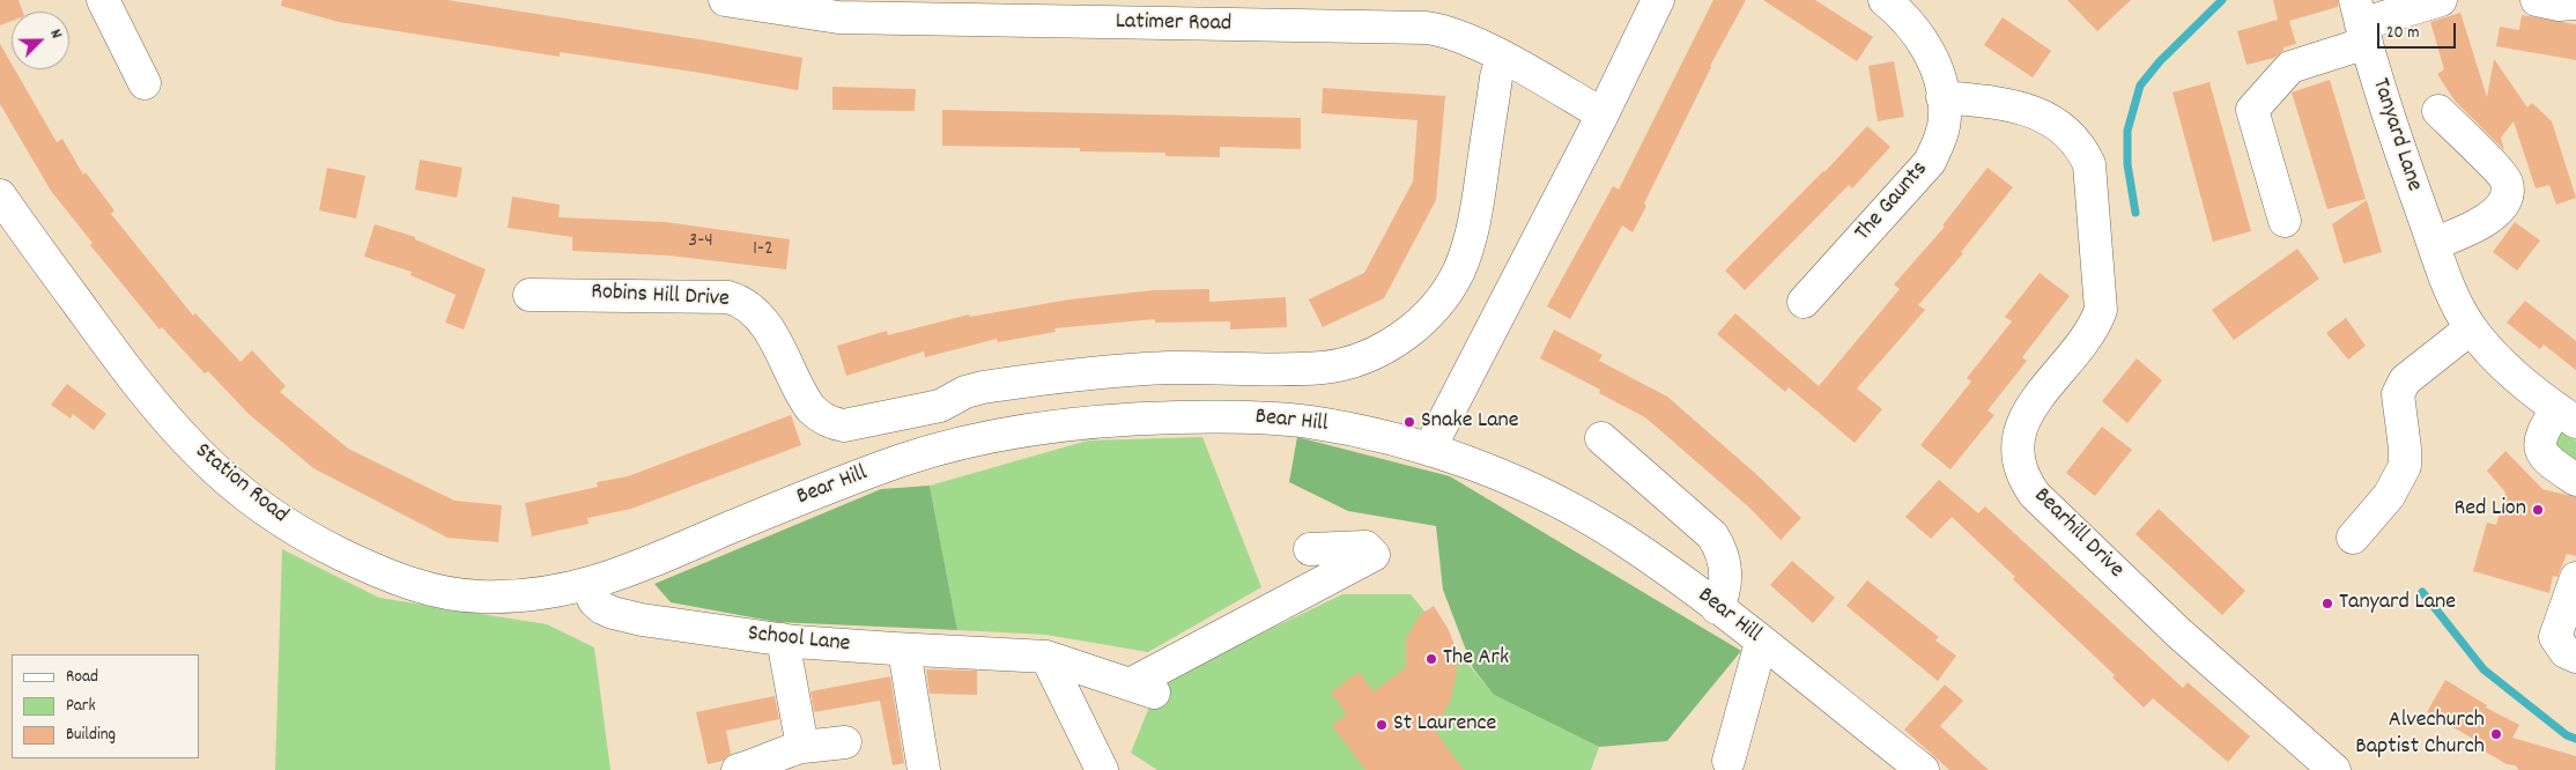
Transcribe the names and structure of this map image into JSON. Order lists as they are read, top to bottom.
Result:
{
  "streets": {
    "street": [
      "Latimer Road",
      "Tanyard Lane",
      "The Gaunts",
      "Robins Hill Drive",
      "Bear Hill",
      "Station Road",
      "Bearhill Drive",
      "School Lane"
    ]
  },
  "crossings": [
    ["Latimer Road", "Robins Hill Drive"],
    ["The Gaunts", "Bearhill Drive"],
    ["Bear Hill", "Station Road"],
    ["Bear Hill", "School Lane"],
    ["Station Road", "School Lane"]
  ],
  "places": [
    "Snake Lane",
    "Red Lion",
    "Tanyard Lane",
    "The Ark",
    "St Laurence",
    "Alvechurch Baptist Church"
  ],
  "house_numbers": ["3-4", "1-2"],
  "legend": ["Road", "Park", "Building"],
  "scale_bar": "20 m",
  "north": "top right"
}
